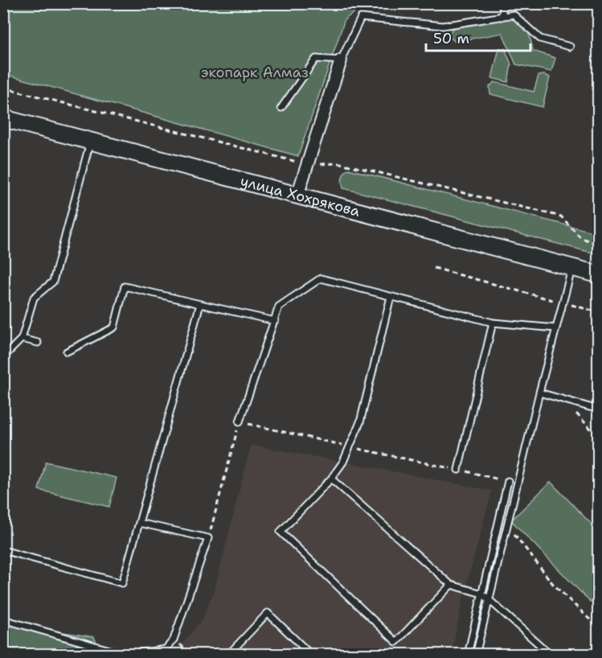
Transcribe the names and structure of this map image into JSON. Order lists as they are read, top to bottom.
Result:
{
  "streets": {
    "main road": ["улица Хохрякова"]
  },
  "parks": ["экопарк Алмаз"],
  "scale_bar": "50 m"
}
